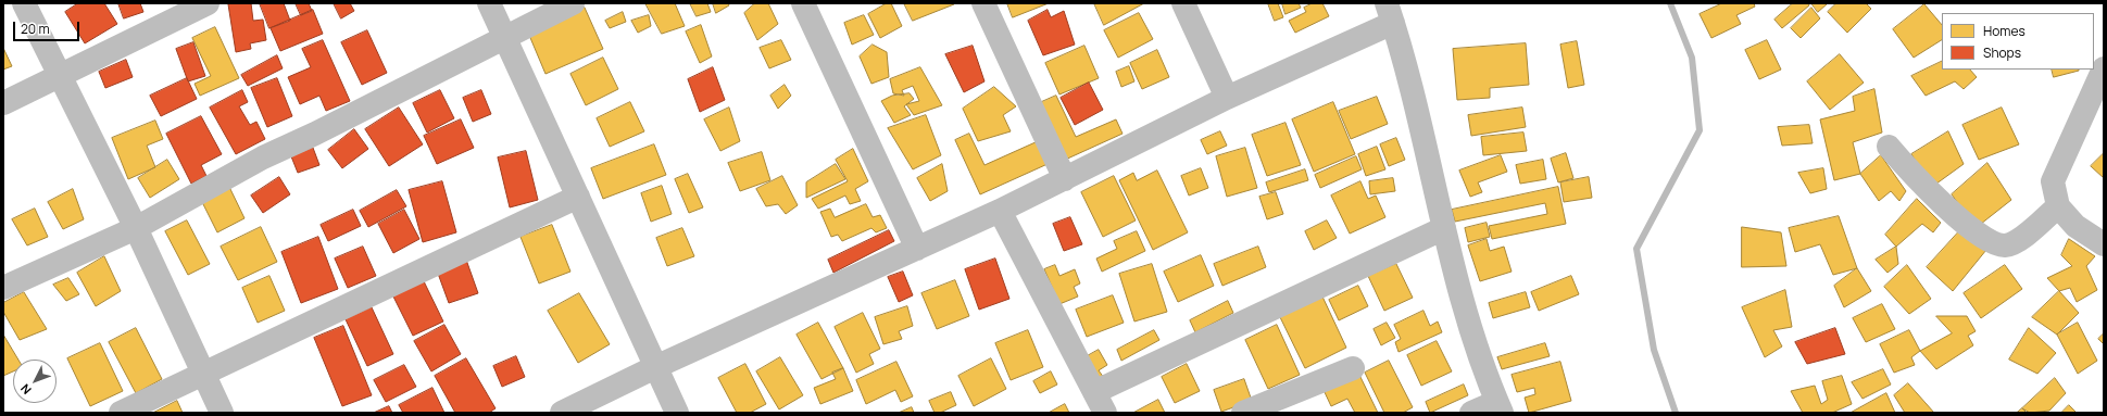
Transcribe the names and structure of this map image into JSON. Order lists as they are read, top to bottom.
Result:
{
  "legend": ["Homes", "Shops"],
  "scale_bar": "20 m",
  "north": "bottom left"
}
